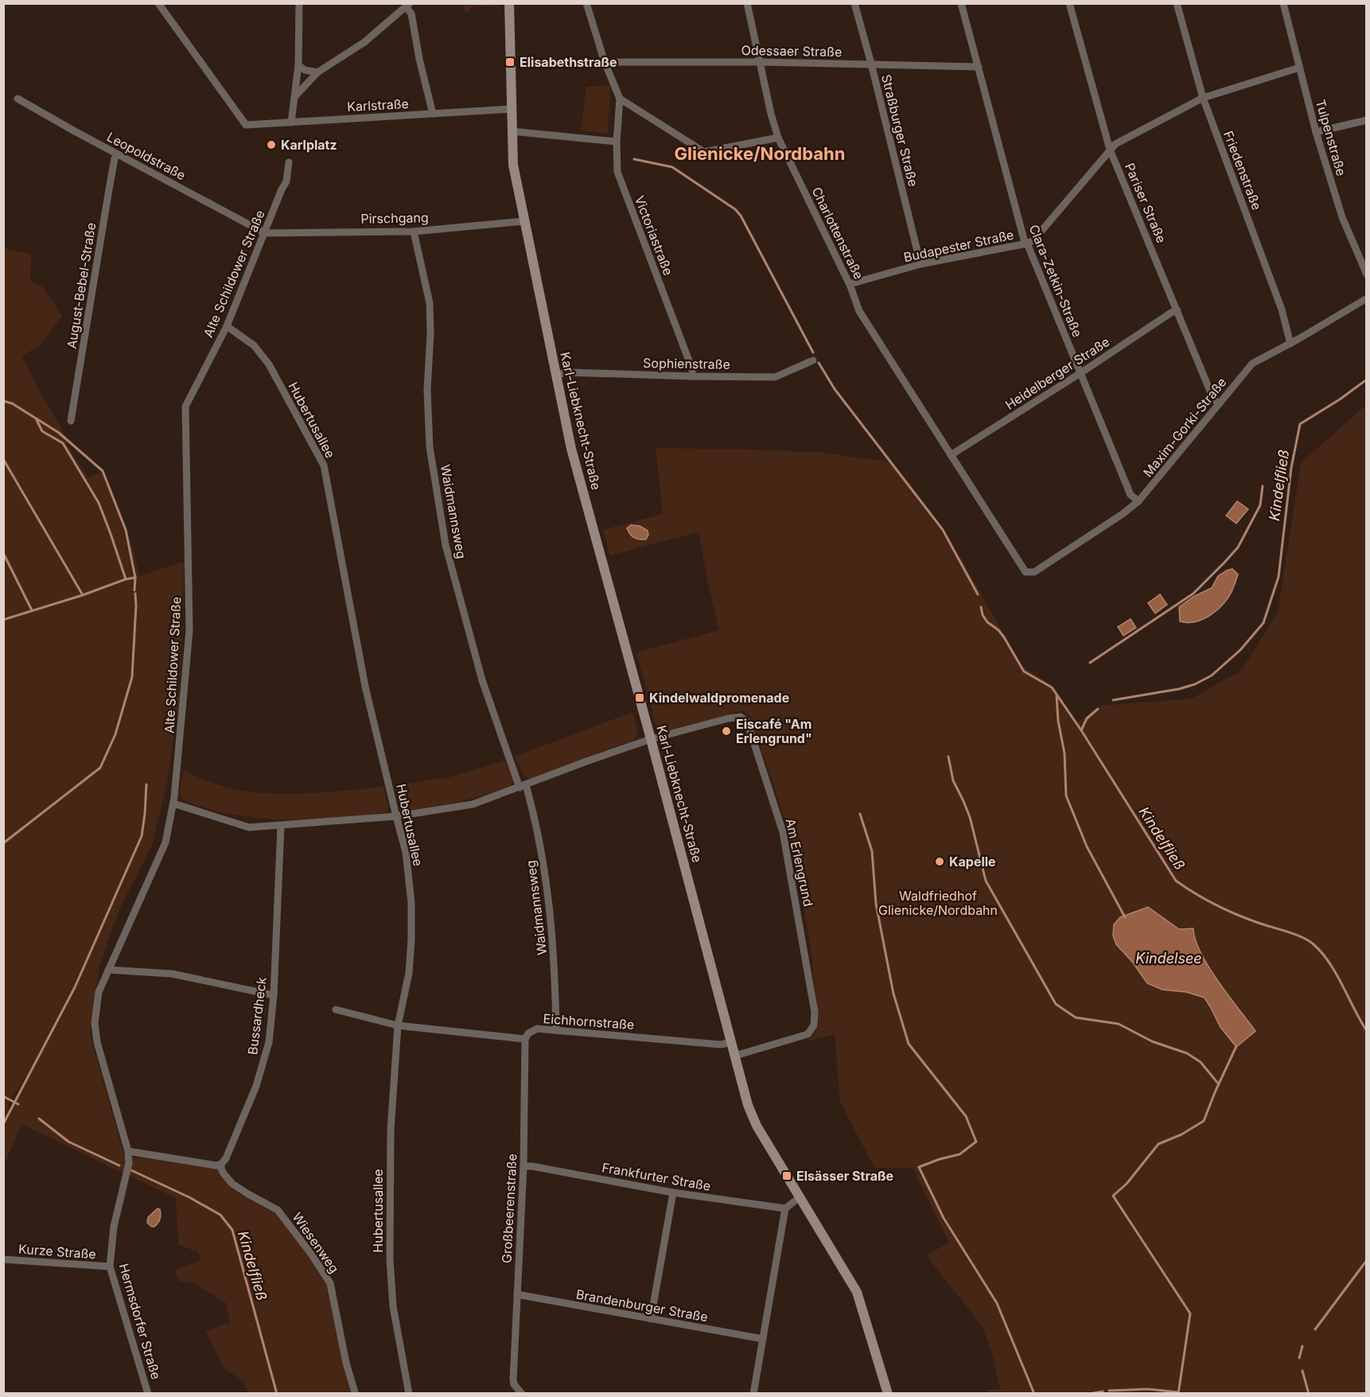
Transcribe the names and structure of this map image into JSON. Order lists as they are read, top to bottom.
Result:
{
  "streets": {
    "street": [
      "Odessaer Straße",
      "Karlstraße",
      "Straßburger Straße",
      "Tulpenstraße",
      "Leopoldstraße",
      "Friedenstraße",
      "Pariser Straße",
      "Pirschgang",
      "Charlottenstraße",
      "Victoriastraße",
      "Budapester Straße",
      "Alte Schildower Straße",
      "Clara-Zetkin-Straße",
      "August-Bebel-Straße",
      "Sophienstraße",
      "Heidelberger Straße",
      "Hubertusallee",
      "Karl-Liebknecht-Straße",
      "Maxim-Gorki-Straße",
      "Waidmannsweg",
      "Am Erlengrund",
      "Bussardheck",
      "Eichhornstraße",
      "Frankfurter Straße",
      "Großbeerenstraße",
      "Wiesenweg",
      "Kurze Straße",
      "Brandenburger Straße",
      "Hermsdorfer Straße"
    ]
  },
  "crossings": [
    ["Odessaer Straße", "Straßburger Straße"],
    ["Odessaer Straße", "Charlottenstraße"],
    ["Odessaer Straße", "Clara-Zetkin-Straße"],
    ["Karlstraße", "Karl-Liebknecht-Straße"],
    ["Straßburger Straße", "Budapester Straße"],
    ["Tulpenstraße", "Budapester Straße"],
    ["Leopoldstraße", "Pirschgang"],
    ["Leopoldstraße", "Alte Schildower Straße"],
    ["Leopoldstraße", "August-Bebel-Straße"],
    ["Friedenstraße", "Budapester Straße"],
    ["Friedenstraße", "Maxim-Gorki-Straße"],
    ["Pariser Straße", "Budapester Straße"],
    ["Pariser Straße", "Heidelberger Straße"],
    ["Pariser Straße", "Maxim-Gorki-Straße"],
    ["Pirschgang", "Alte Schildower Straße"],
    ["Pirschgang", "Karl-Liebknecht-Straße"],
    ["Pirschgang", "Waidmannsweg"],
    ["Charlottenstraße", "Budapester Straße"],
    ["Charlottenstraße", "Heidelberger Straße"],
    ["Charlottenstraße", "Maxim-Gorki-Straße"],
    ["Victoriastraße", "Sophienstraße"],
    ["Budapester Straße", "Clara-Zetkin-Straße"],
    ["Alte Schildower Straße", "Hubertusallee"],
    ["Alte Schildower Straße", "Hermsdorfer Straße"],
    ["Clara-Zetkin-Straße", "Heidelberger Straße"],
    ["Clara-Zetkin-Straße", "Maxim-Gorki-Straße"],
    ["Sophienstraße", "Karl-Liebknecht-Straße"],
    ["Karl-Liebknecht-Straße", "Am Erlengrund"],
    ["Karl-Liebknecht-Straße", "Eichhornstraße"],
    ["Waidmannsweg", "Eichhornstraße"],
    ["Bussardheck", "Wiesenweg"],
    ["Eichhornstraße", "Großbeerenstraße"],
    ["Frankfurter Straße", "Großbeerenstraße"],
    ["Großbeerenstraße", "Brandenburger Straße"],
    ["Kurze Straße", "Hermsdorfer Straße"]
  ],
  "districts": ["Glienicke/Nordbahn"],
  "water": ["Kindelfließ", "Kindelsee"],
  "parks": ["Waldfriedhof Glienicke/Nordbahn"],
  "places": {
    "transit": ["Elisabethstraße", "Kindelwaldpromenade", "Elsässer Straße"],
    "other": ["Karlplatz", "Eiscafé \"Am Erlengrund\"", "Kapelle"]
  }
}
